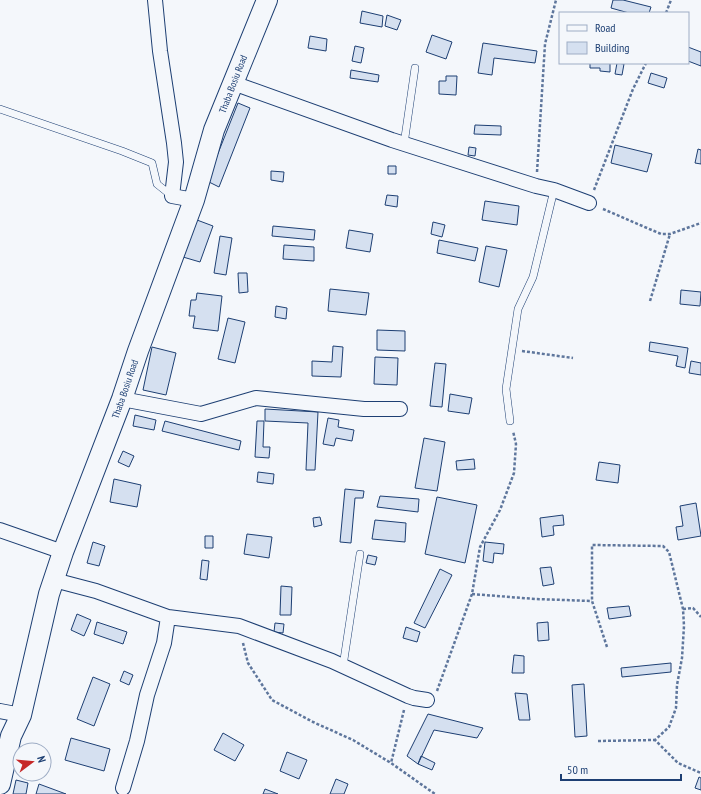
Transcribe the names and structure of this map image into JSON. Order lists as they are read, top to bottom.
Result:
{
  "streets": {
    "street": ["Thaba Bosiu Road"]
  },
  "legend": ["Road", "Building"],
  "scale_bar": "50 m",
  "north": "right"
}
